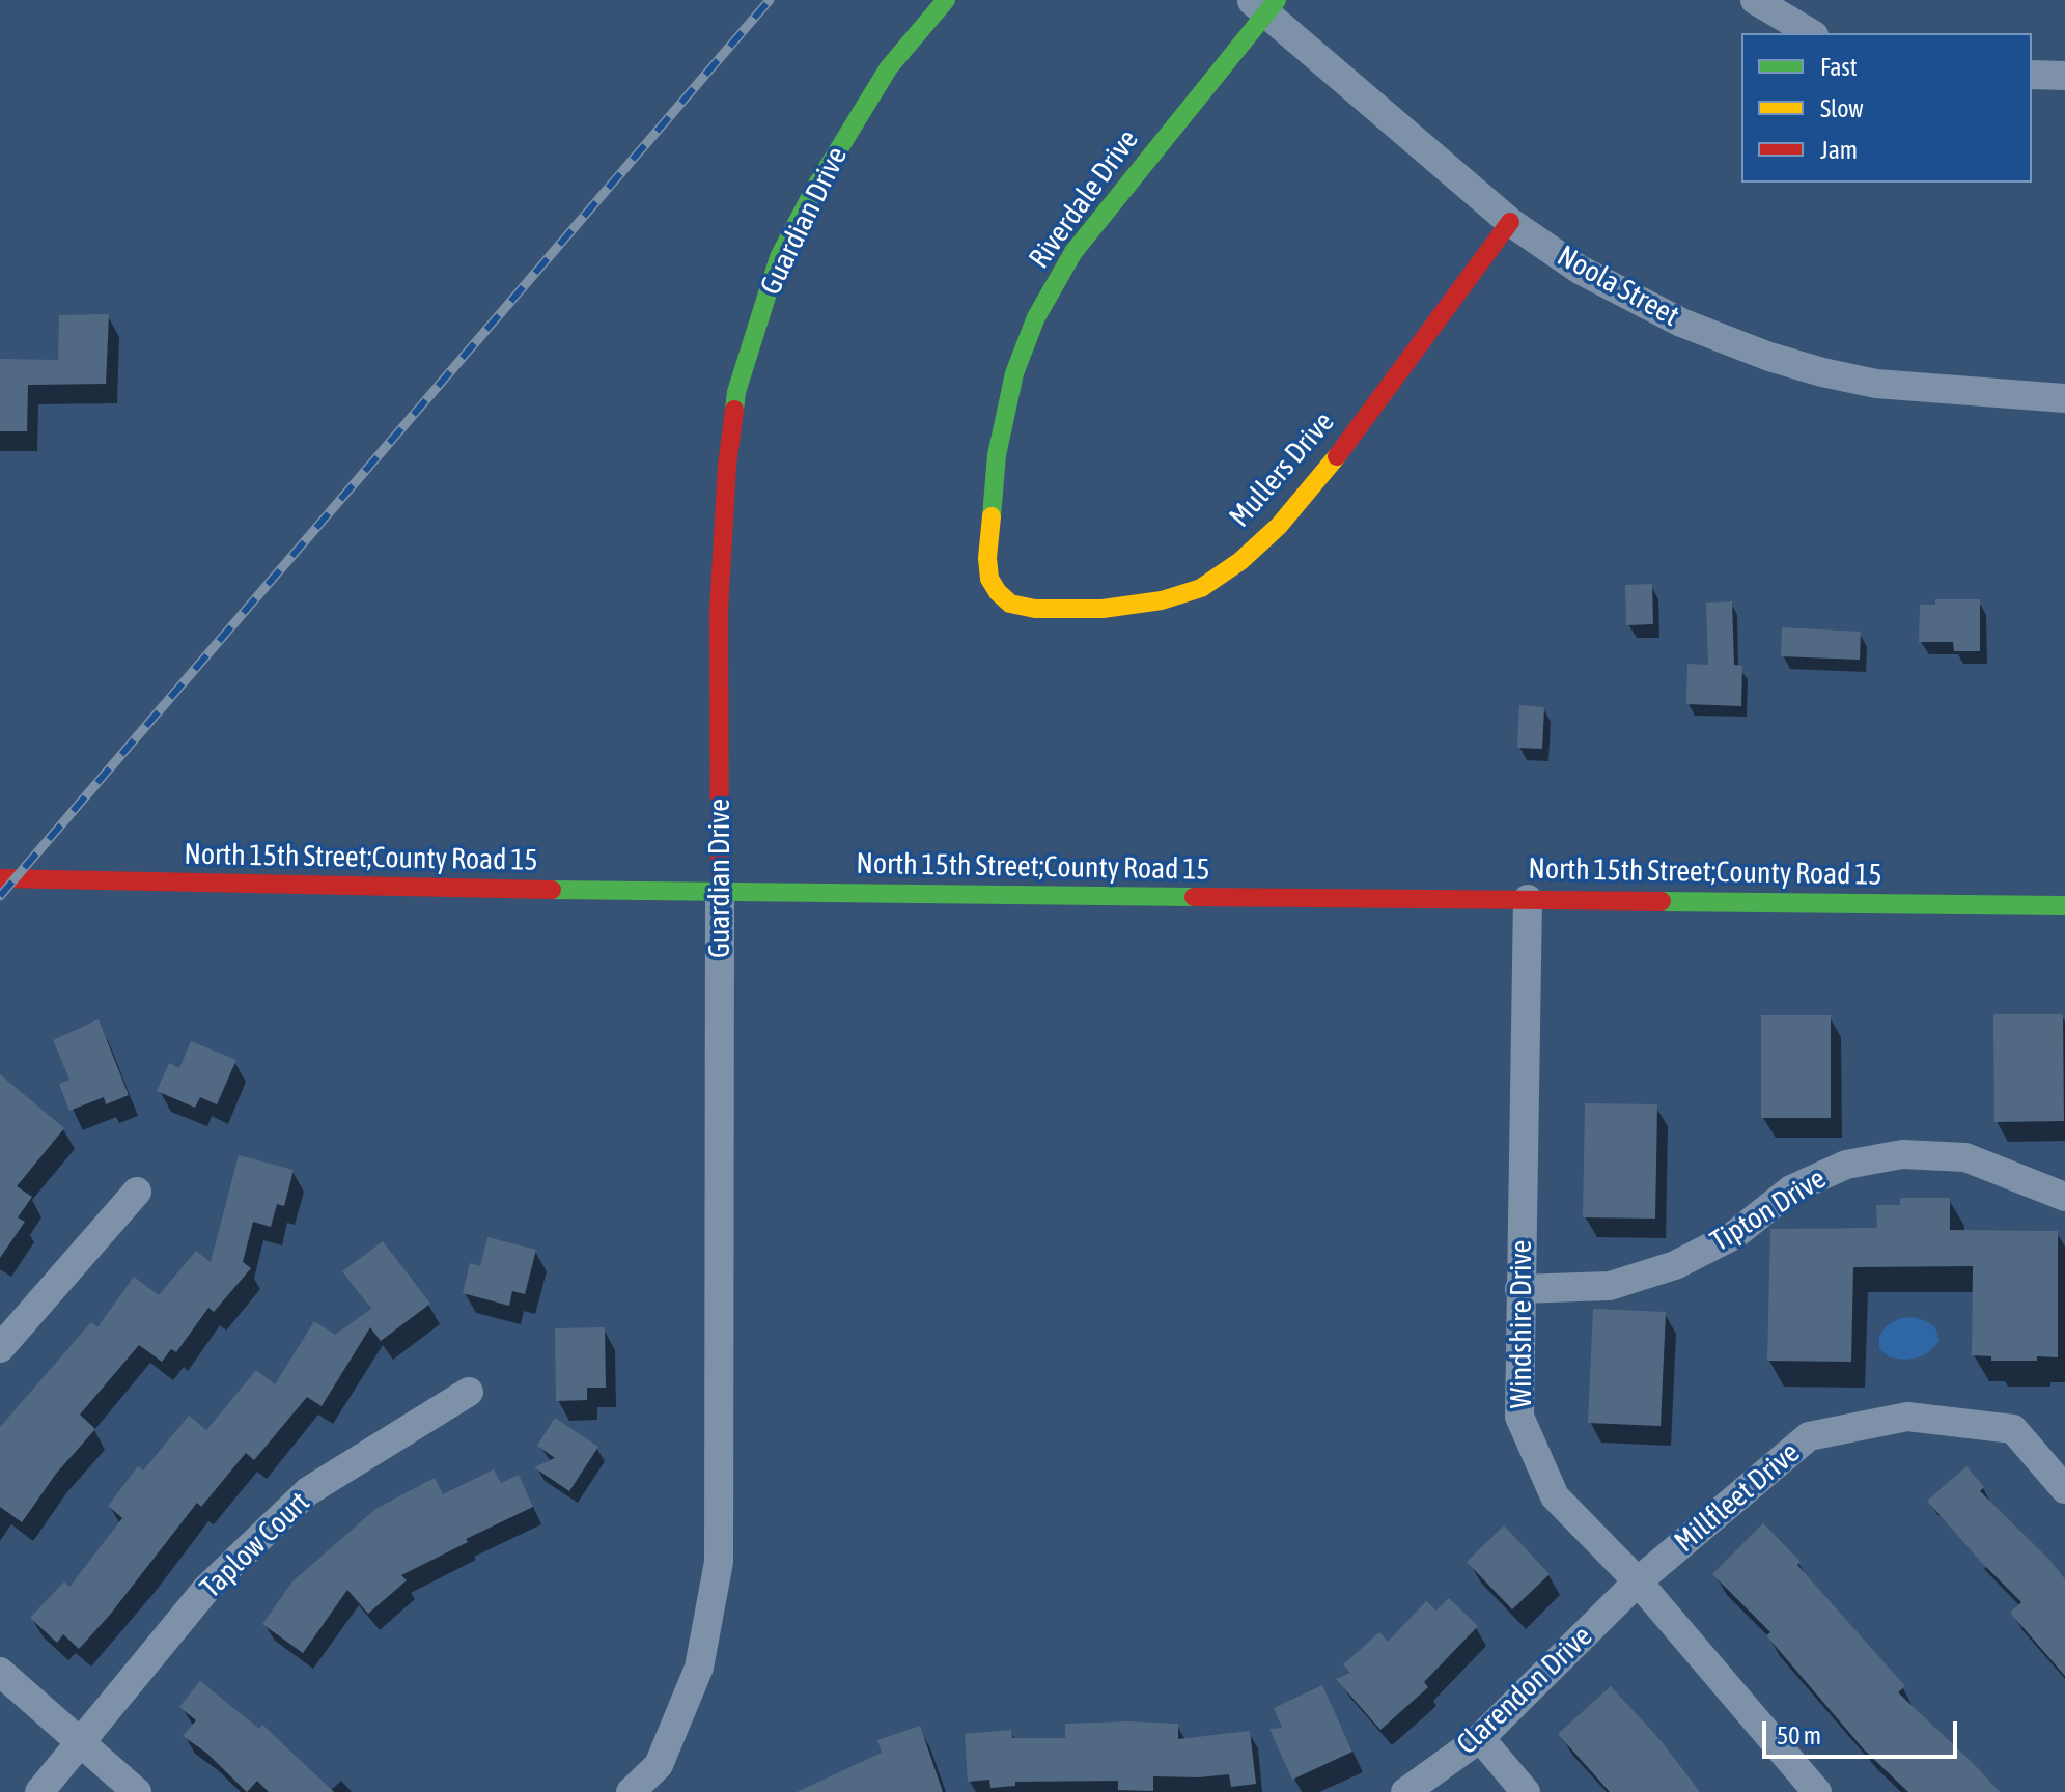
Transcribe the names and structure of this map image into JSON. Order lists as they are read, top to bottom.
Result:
{
  "streets": {
    "street": [
      "Riverdale Drive",
      "Guardian Drive",
      "Noola Street",
      "Mullers Drive",
      "North 15th Street;County Road 15",
      "Tipton Drive",
      "Windshire Drive",
      "Millfleet Drive",
      "Taplow Court",
      "Clarendon Drive"
    ]
  },
  "crossings": [
    ["Riverdale Drive", "Noola Street"],
    ["Riverdale Drive", "Mullers Drive"],
    ["Guardian Drive", "North 15th Street;County Road 15"],
    ["Noola Street", "Mullers Drive"],
    ["North 15th Street;County Road 15", "Windshire Drive"],
    ["Tipton Drive", "Windshire Drive"],
    ["Windshire Drive", "Millfleet Drive"],
    ["Windshire Drive", "Clarendon Drive"],
    ["Millfleet Drive", "Clarendon Drive"]
  ],
  "legend": ["Fast", "Slow", "Jam"],
  "scale_bar": "50 m"
}
